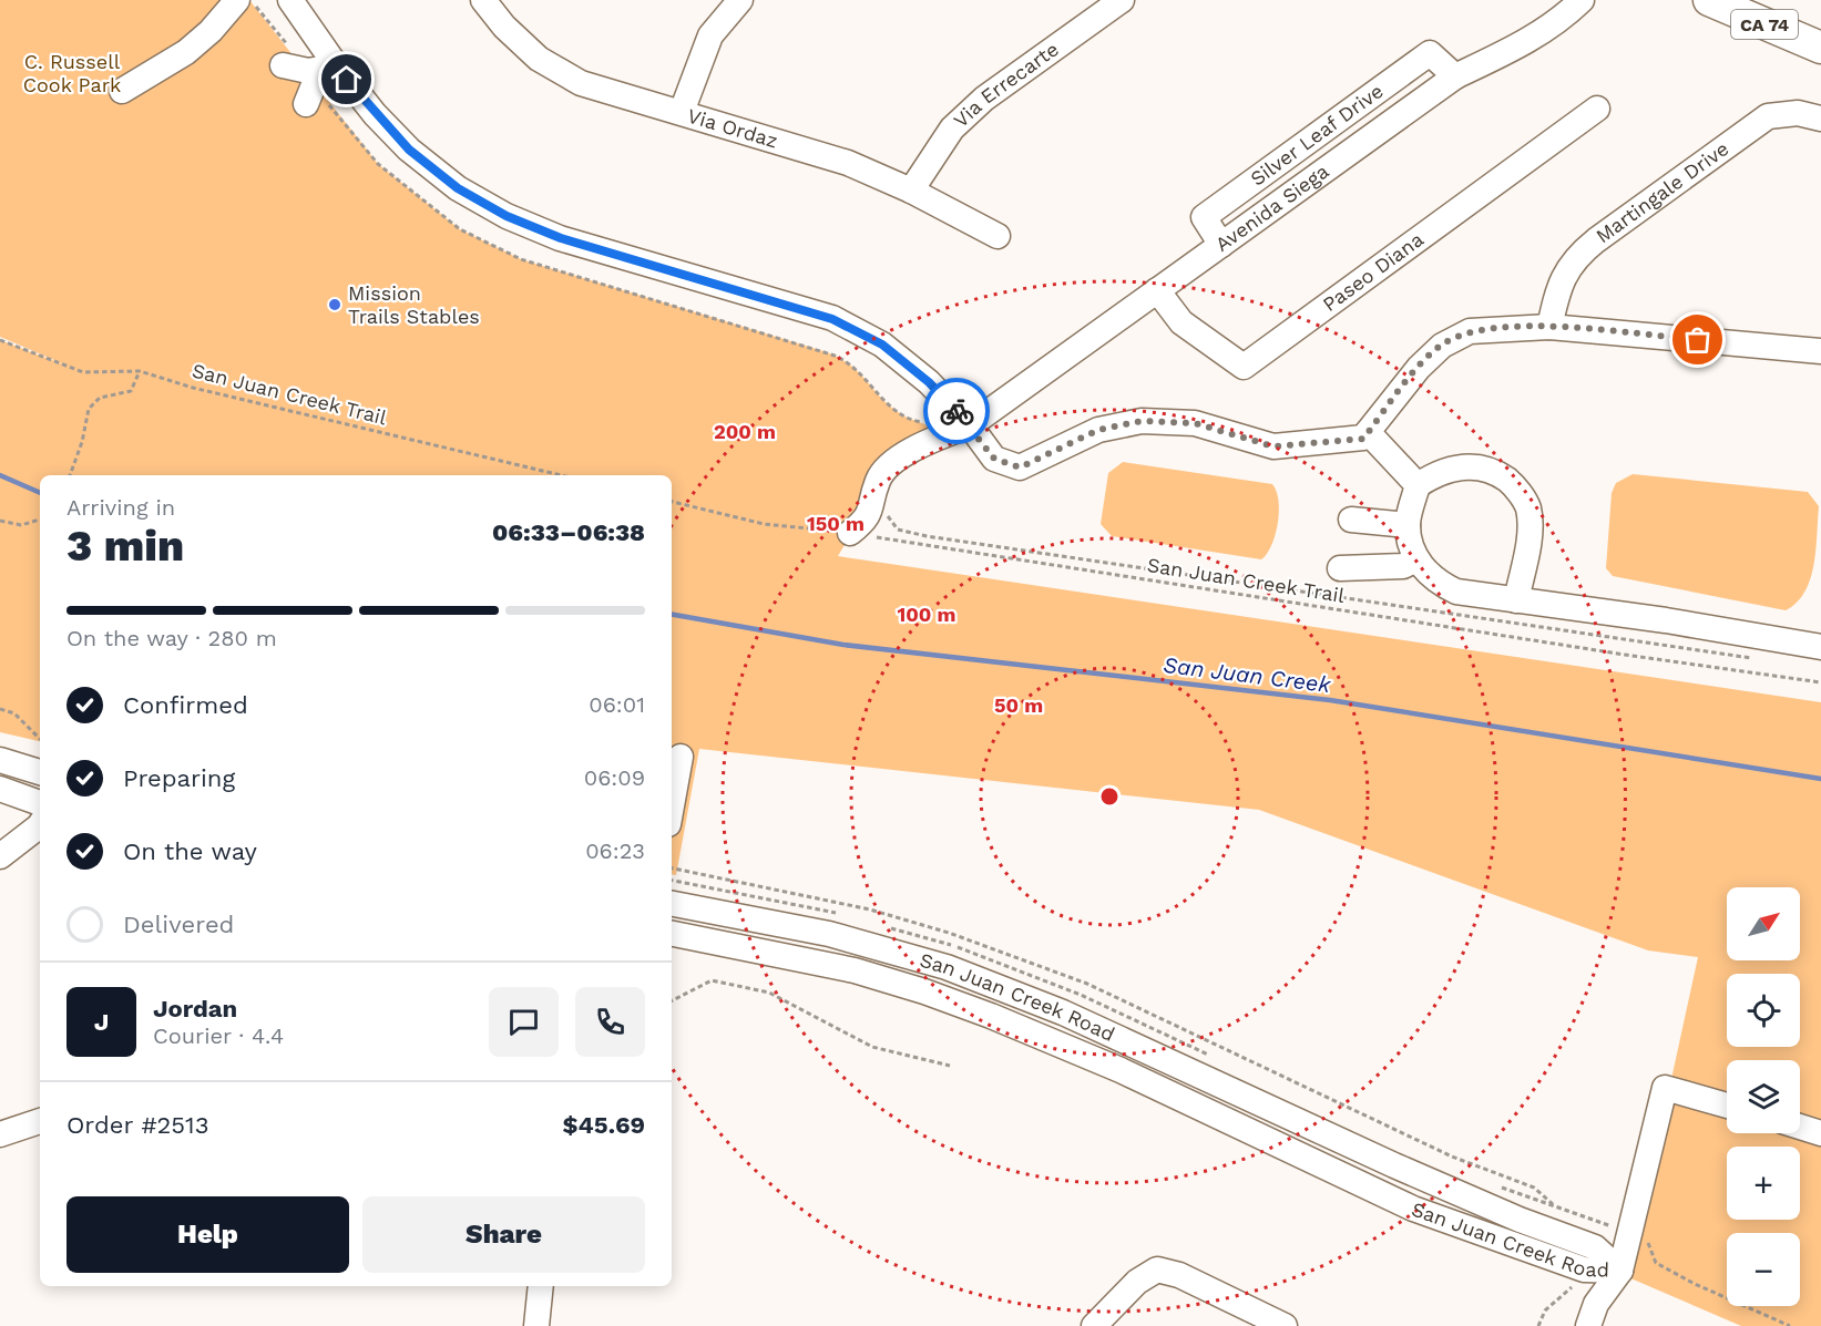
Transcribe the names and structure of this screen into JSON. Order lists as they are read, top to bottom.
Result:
{
  "streets": {
    "main road": ["CA 74"],
    "street": [
      "Via Errecarte",
      "Via Ordaz",
      "Silver Leaf Drive",
      "Martingale Drive",
      "Avenida Siega",
      "Paseo Diana",
      "San Juan Creek Road"
    ],
    "path": ["San Juan Creek Trail"]
  },
  "crossings": [
    ["Via Errecarte", "Via Ordaz"],
    ["Silver Leaf Drive", "Avenida Siega"],
    ["Avenida Siega", "Paseo Diana"],
    ["Avenida Siega", "San Juan Creek Trail"]
  ],
  "water": ["San Juan Creek"],
  "parks": ["C. Russell Cook Park"],
  "places": ["Mission Trails Stables"],
  "north": "top right",
  "page": {
    "heading": ["3 min", "Arriving in", "06:33–06:38"],
    "panel": [
      "Jordan",
      "Courier · 4.4",
      "Order #2513",
      "$45.69"
    ],
    "bar": "On the way · 280 m",
    "list": [
      ["Confirmed", "06:01"],
      ["Preparing", "06:09"],
      ["On the way", "06:23"],
      "Delivered"
    ],
    "map_buttons": ["+", "−"],
    "round": "J",
    "buttons": ["Help", "Share"]
  },
  "rings": [
    "200 m",
    "150 m",
    "100 m",
    "50 m"
  ]
}
